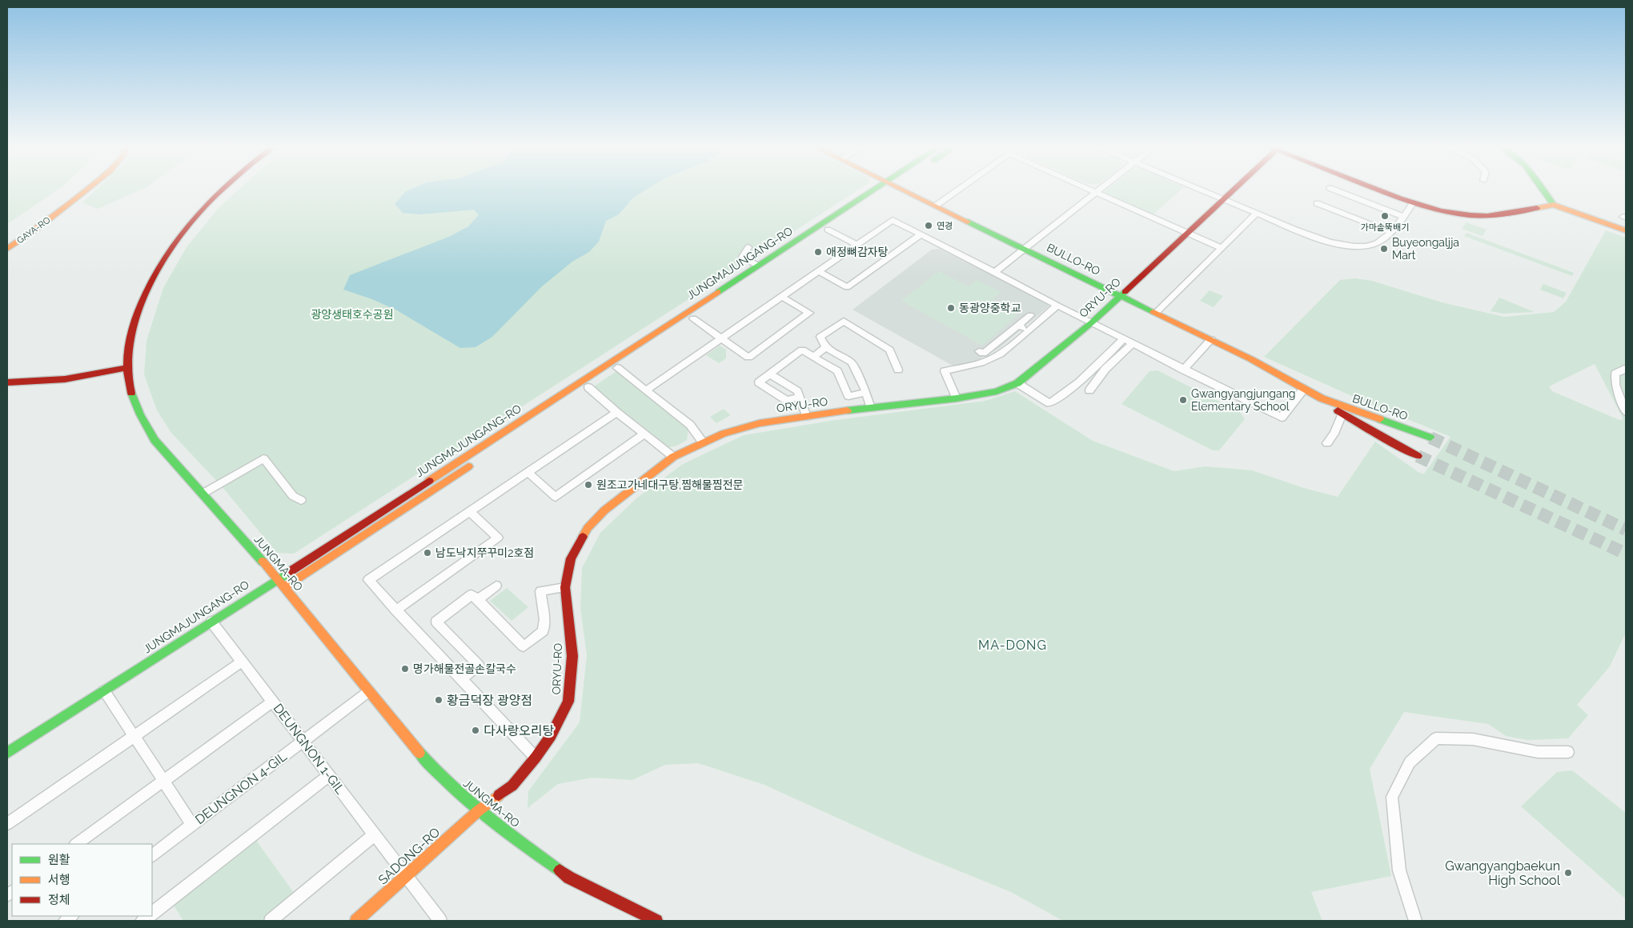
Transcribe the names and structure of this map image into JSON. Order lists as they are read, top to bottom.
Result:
{
  "streets": {
    "street": [
      "GAYA-RO",
      "BULLO-RO",
      "JUNGMAJUNGANG-RO",
      "ORYU-RO",
      "JUNGMA-RO",
      "DEUNGNON 1-GIL",
      "DEUNGNON 4-GIL",
      "SADONG-RO"
    ]
  },
  "crossings": [
    ["BULLO-RO", "ORYU-RO"],
    ["JUNGMAJUNGANG-RO", "JUNGMA-RO"],
    ["JUNGMAJUNGANG-RO", "DEUNGNON 1-GIL"],
    ["ORYU-RO", "JUNGMA-RO"],
    ["ORYU-RO", "SADONG-RO"],
    ["JUNGMA-RO", "DEUNGNON 4-GIL"],
    ["JUNGMA-RO", "SADONG-RO"],
    ["DEUNGNON 1-GIL", "DEUNGNON 4-GIL"],
    ["DEUNGNON 1-GIL", "SADONG-RO"]
  ],
  "districts": ["MA-DONG"],
  "parks": ["광양생태호수공원"],
  "places": [
    "가마솥뚝배기",
    "연경",
    "Buyeongaljja Mart",
    "애정뼈감자탕",
    "동광양중학교",
    "Gwangyangjungang Elementary School",
    "원조고가네대구탕,찜해물찜전문",
    "남도낙지쭈꾸미2호점",
    "명가해물전골손칼국수",
    "황금덕장 광양점",
    "다사랑오리탕",
    "Gwangyangbaekun High School"
  ],
  "legend": ["원활", "서행", "정체"]
}
